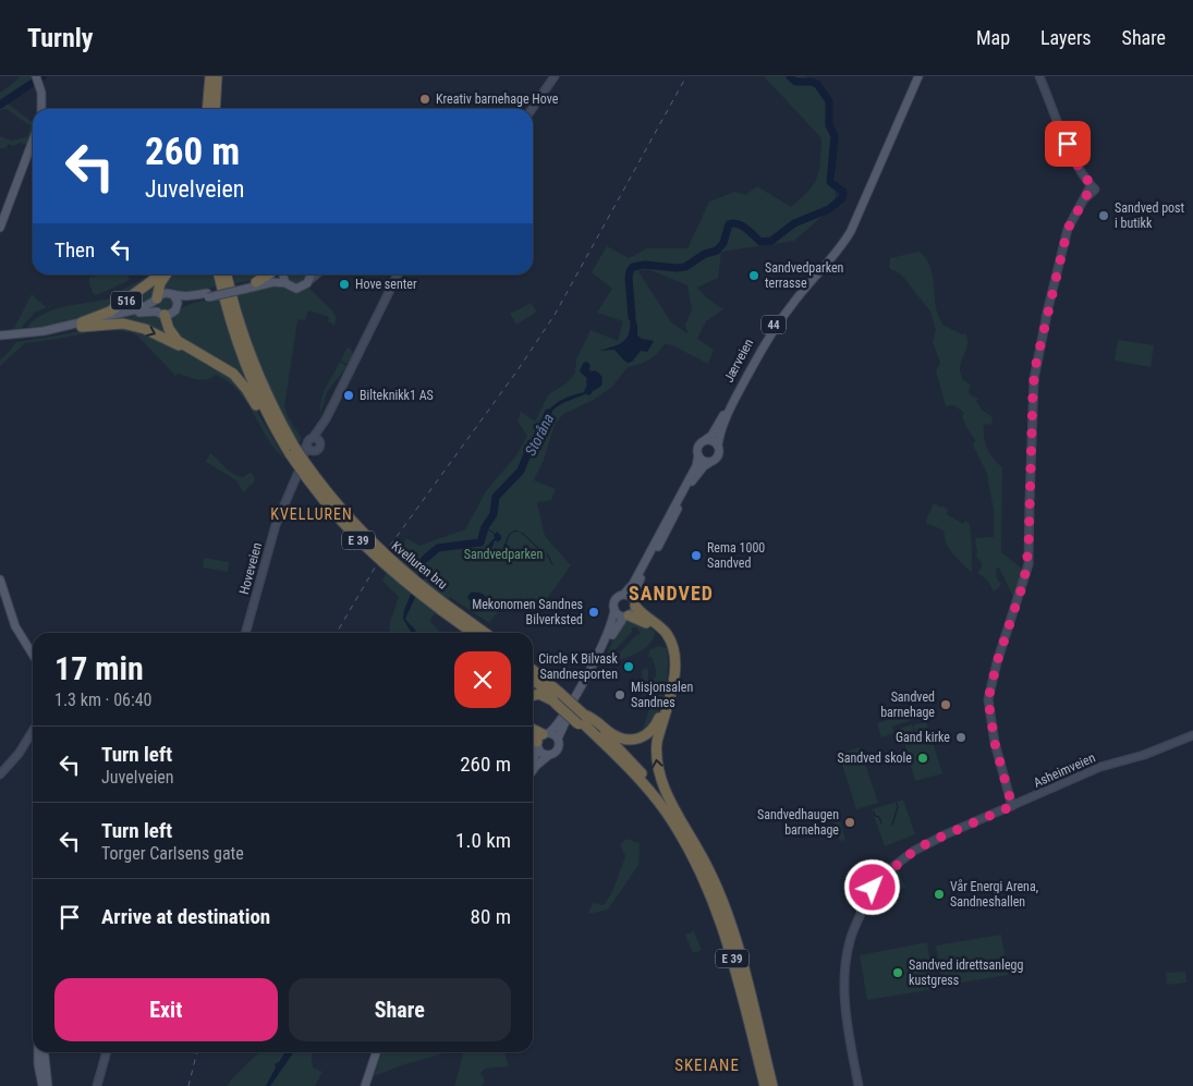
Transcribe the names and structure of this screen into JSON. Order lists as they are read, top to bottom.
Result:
{
  "streets": {
    "highway": ["516", "E 39", "Kvelluren bru"],
    "main road": [
      "44",
      "Jærveien",
      "Hoveveien",
      "Asheimveien"
    ]
  },
  "crossings": [
    ["516", "E 39"],
    ["44", "Jærveien"],
    ["44", "E 39"],
    ["E 39", "Kvelluren bru"]
  ],
  "districts": ["KVELLUREN", "SANDVED", "SKEIANE"],
  "water": ["Storåna"],
  "parks": ["Sandvedparken"],
  "places": [
    "Kreativ barnehage Hove",
    "Sandved post i butikk",
    "Sandvedparken terrasse",
    "Hove senter",
    "Bilteknikk1 AS",
    "Rema 1000 Sandved",
    "Mekonomen Sandnes Bilverksted",
    "Circle K Bilvask Sandnesporten",
    "Misjonsalen Sandnes",
    "Sandved barnehage",
    "Gand kirke",
    "Sandved skole",
    "Sandvedhaugen barnehage",
    "Vår Energi Arena, Sandneshallen",
    "Sandved idrettsanlegg kustgress"
  ],
  "page": {
    "header": "Turnly",
    "nav": ["Map", "Layers", "Share"],
    "turn": ["260 m", "Juvelveien"],
    "then": "Then",
    "heading": ["17 min", "1.3 km · 06:40"],
    "list": [
      {
        "name": "Turn left",
        "note": "Juvelveien",
        "value": "260 m"
      },
      {
        "name": "Turn left",
        "note": "Torger Carlsens gate",
        "value": "1.0 km"
      },
      {
        "name": "Arrive at destination",
        "value": "80 m"
      }
    ],
    "buttons": ["Exit", "Share"]
  }
}
